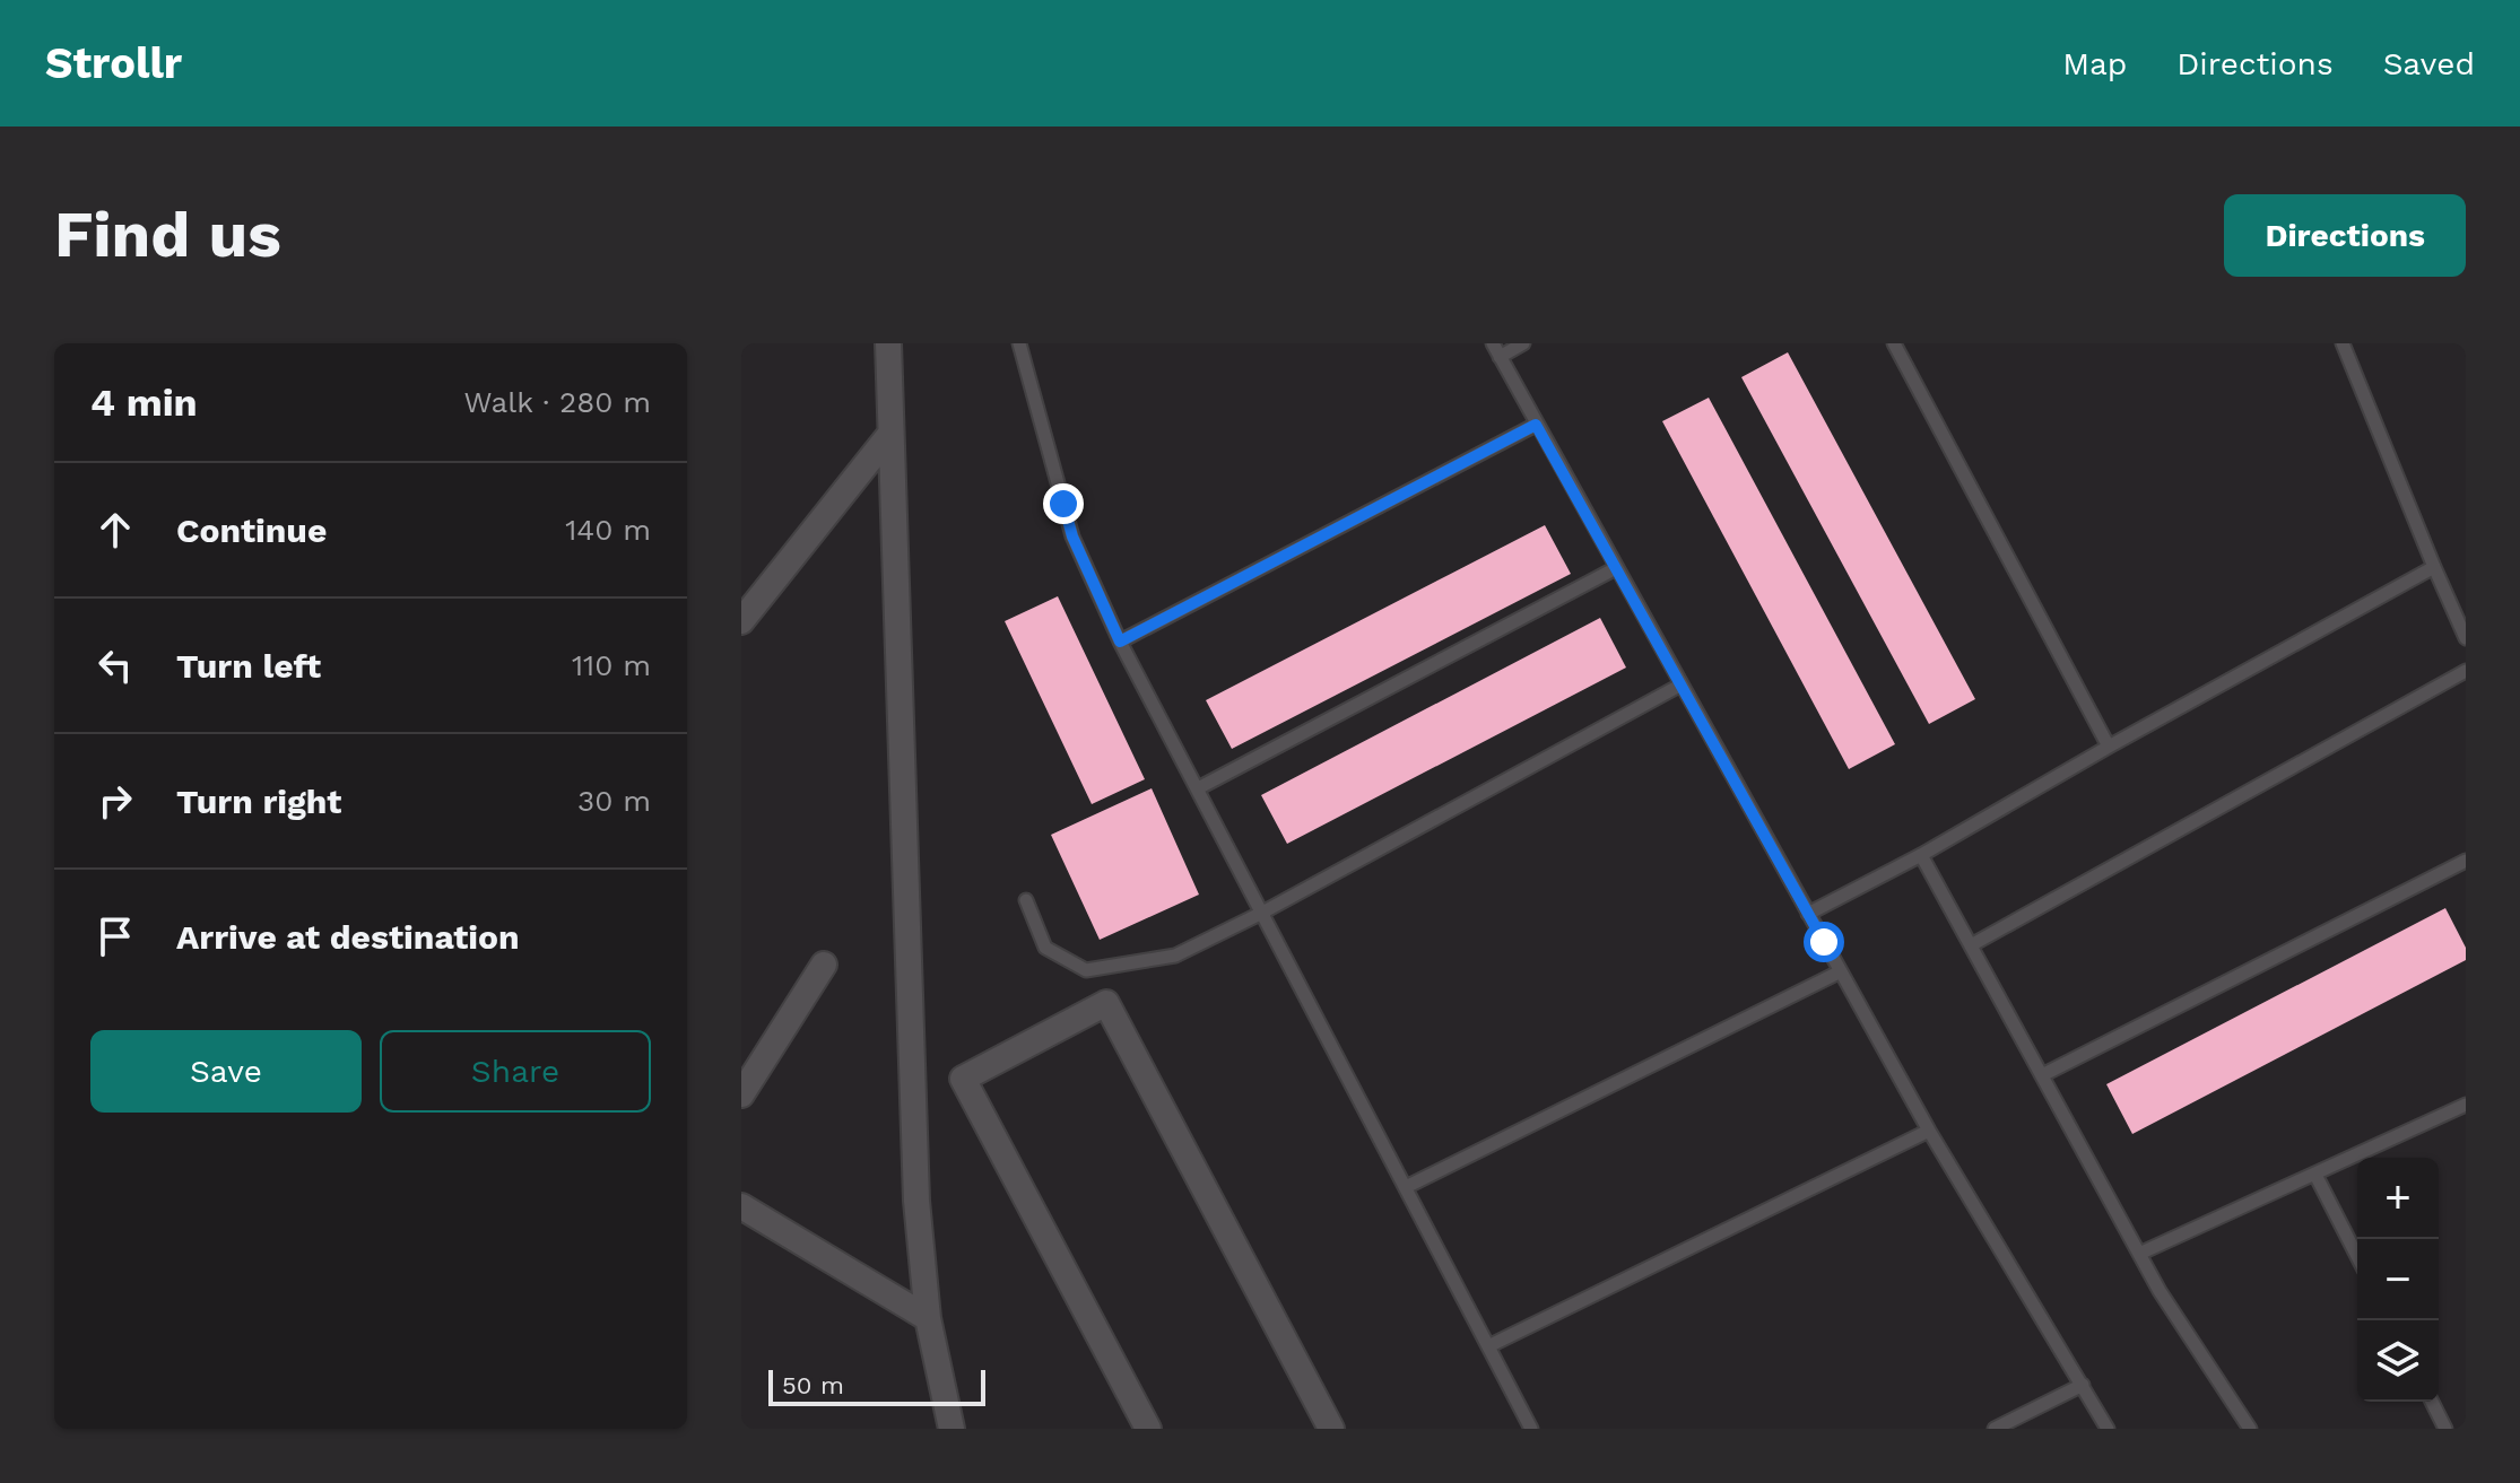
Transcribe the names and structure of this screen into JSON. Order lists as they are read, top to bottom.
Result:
{
  "scale_bar": "50 m",
  "page": {
    "header": "Strollr",
    "nav": ["Map", "Directions", "Saved"],
    "buttons": [
      "Directions",
      ["Save", "Share"]
    ],
    "title": "Find us",
    "heading": ["4 min", "Walk · 280 m"],
    "list": [
      ["Continue", "140 m"],
      ["Turn left", "110 m"],
      ["Turn right", "30 m"],
      "Arrive at destination"
    ],
    "map_buttons": ["+", "−"],
    "scale": "50 m"
  }
}
